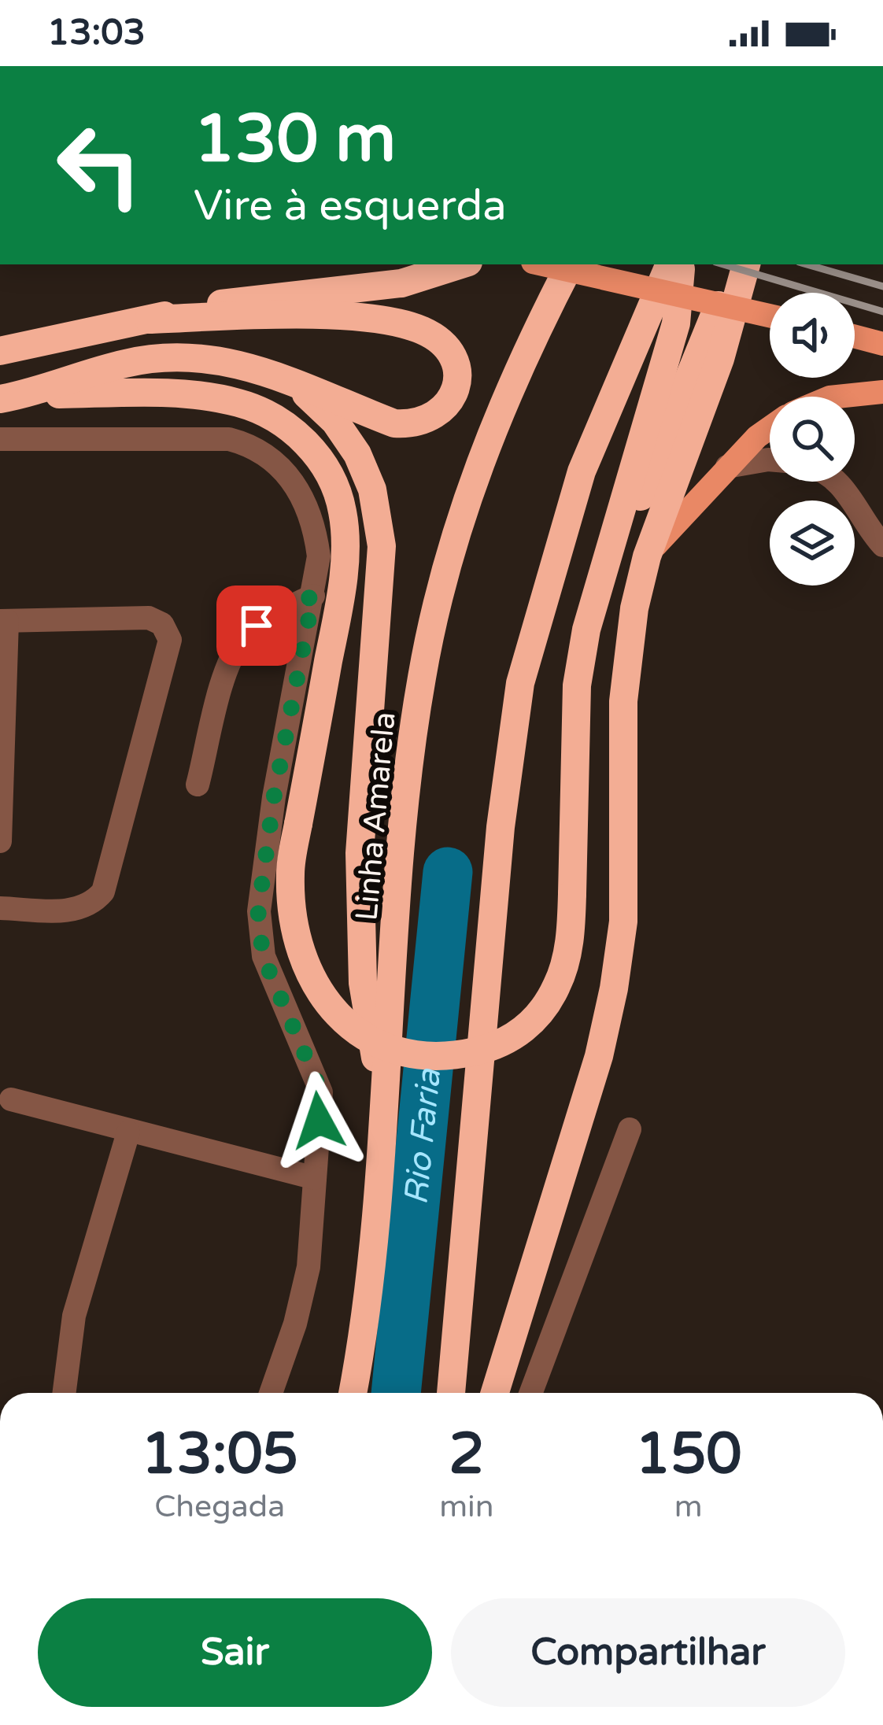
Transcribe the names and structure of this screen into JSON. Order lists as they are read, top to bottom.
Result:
{
  "streets": {
    "highway": ["Linha Amarela"]
  },
  "water": ["Rio Faria"],
  "page": {
    "status": "13:03",
    "turn": ["130 m", "Vire à esquerda"],
    "eta": [
      "13:05",
      "Chegada",
      "2",
      "min",
      "150",
      "m"
    ],
    "buttons": ["Sair", "Compartilhar"]
  }
}
